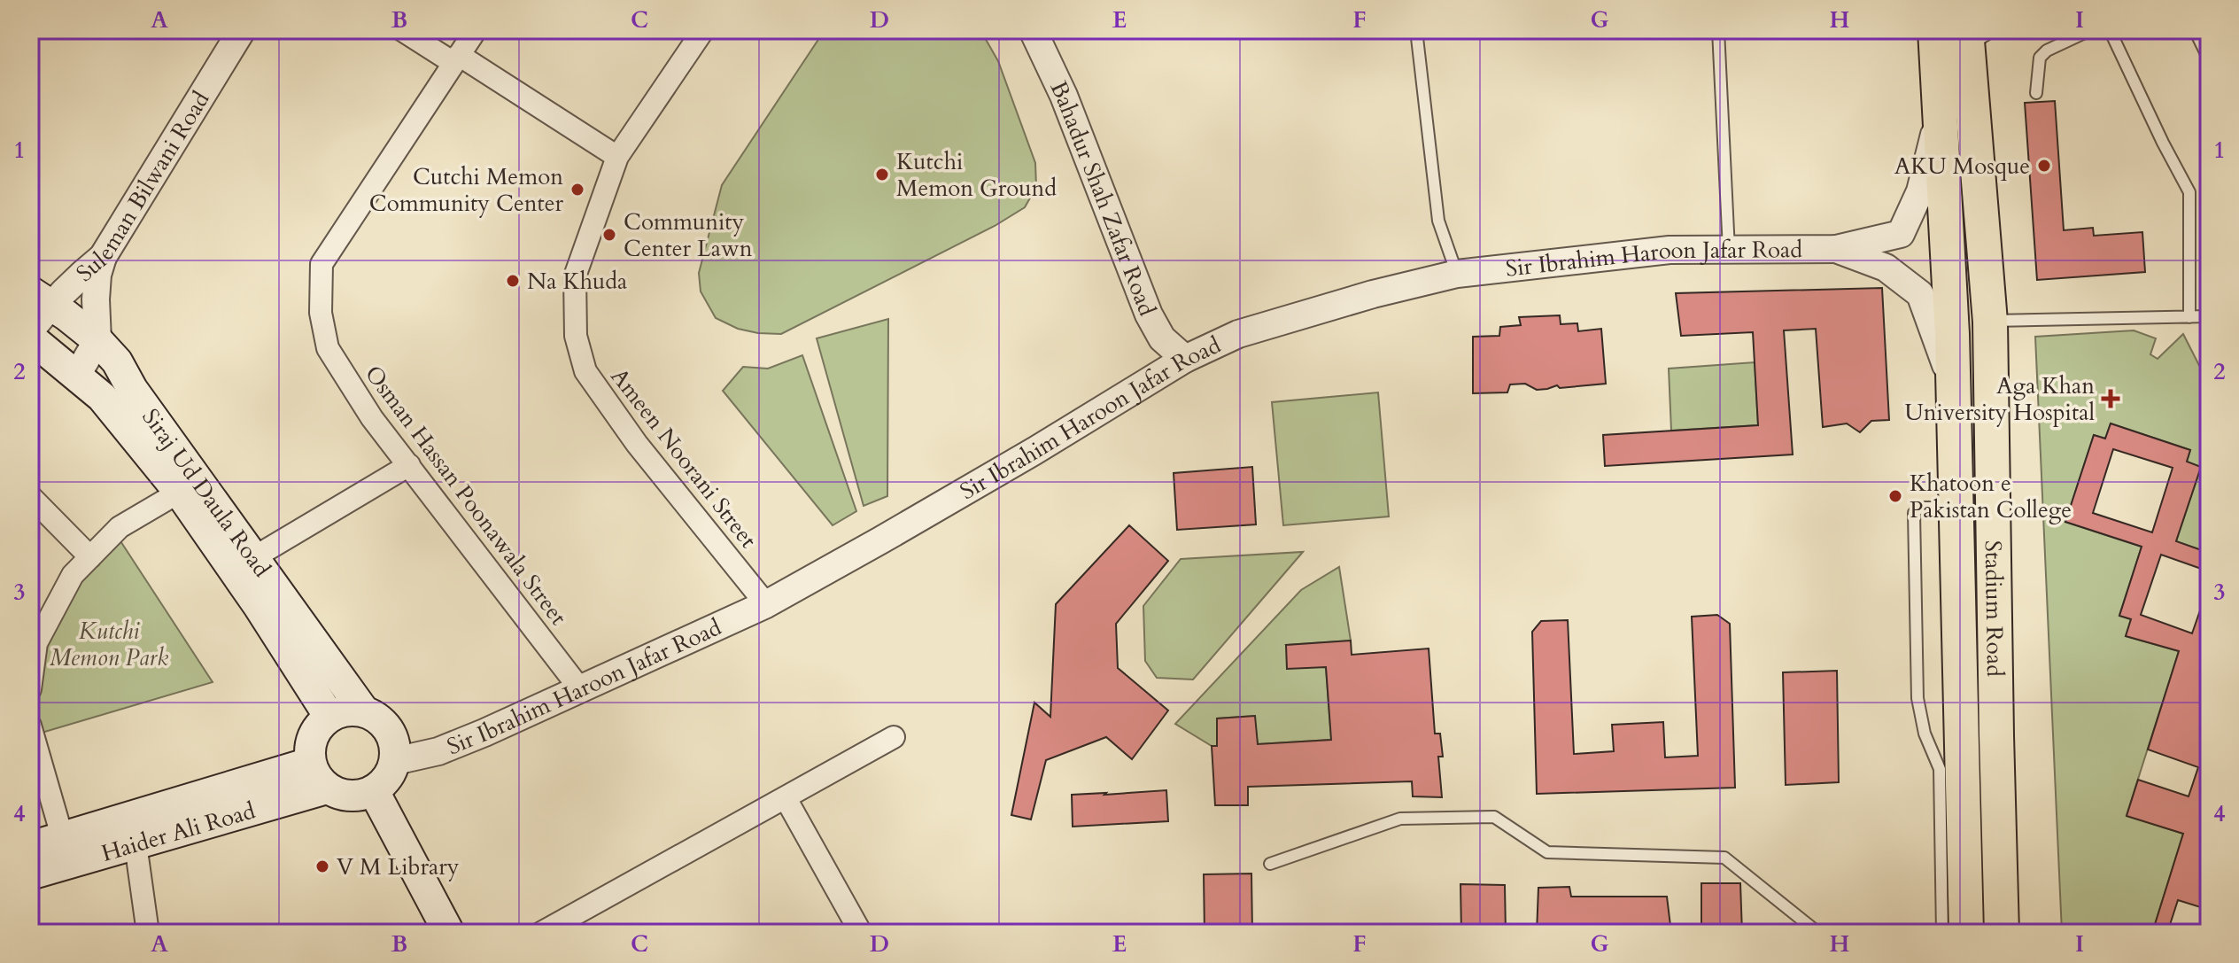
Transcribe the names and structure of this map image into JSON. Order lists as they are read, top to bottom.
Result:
{
  "streets": {
    "main road": ["Siraj Ud Daula Road", "Stadium Road", "Haider Ali Road"],
    "street": [
      "Suleman Bilwani Road",
      "Bahadur Shah Zafar Road",
      "Sir Ibrahim Haroon Jafar Road",
      "Ameen Noorani Street",
      "Osman Hassan Poonawala Street"
    ]
  },
  "crossings": [
    ["Suleman Bilwani Road", "Siraj Ud Daula Road"],
    ["Bahadur Shah Zafar Road", "Sir Ibrahim Haroon Jafar Road"],
    ["Sir Ibrahim Haroon Jafar Road", "Ameen Noorani Street"],
    ["Sir Ibrahim Haroon Jafar Road", "Siraj Ud Daula Road"],
    ["Sir Ibrahim Haroon Jafar Road", "Osman Hassan Poonawala Street"],
    ["Sir Ibrahim Haroon Jafar Road", "Haider Ali Road"],
    ["Siraj Ud Daula Road", "Haider Ali Road"]
  ],
  "parks": ["Kutchi Memon Park"],
  "places": {
    "other": [
      "AKU Mosque",
      "Kutchi Memon Ground",
      "Cutchi Memon Community Center",
      "Community Center Lawn",
      "Na Khuda",
      "Khatoon e Pakistan College",
      "V M Library"
    ],
    "health": ["Aga Khan University Hospital"]
  },
  "grid": {
    "columns": [
      "A",
      "B",
      "C",
      "D",
      "E",
      "F",
      "G",
      "H",
      "I"
    ],
    "rows": [
      "1",
      "2",
      "3",
      "4"
    ]
  }
}
